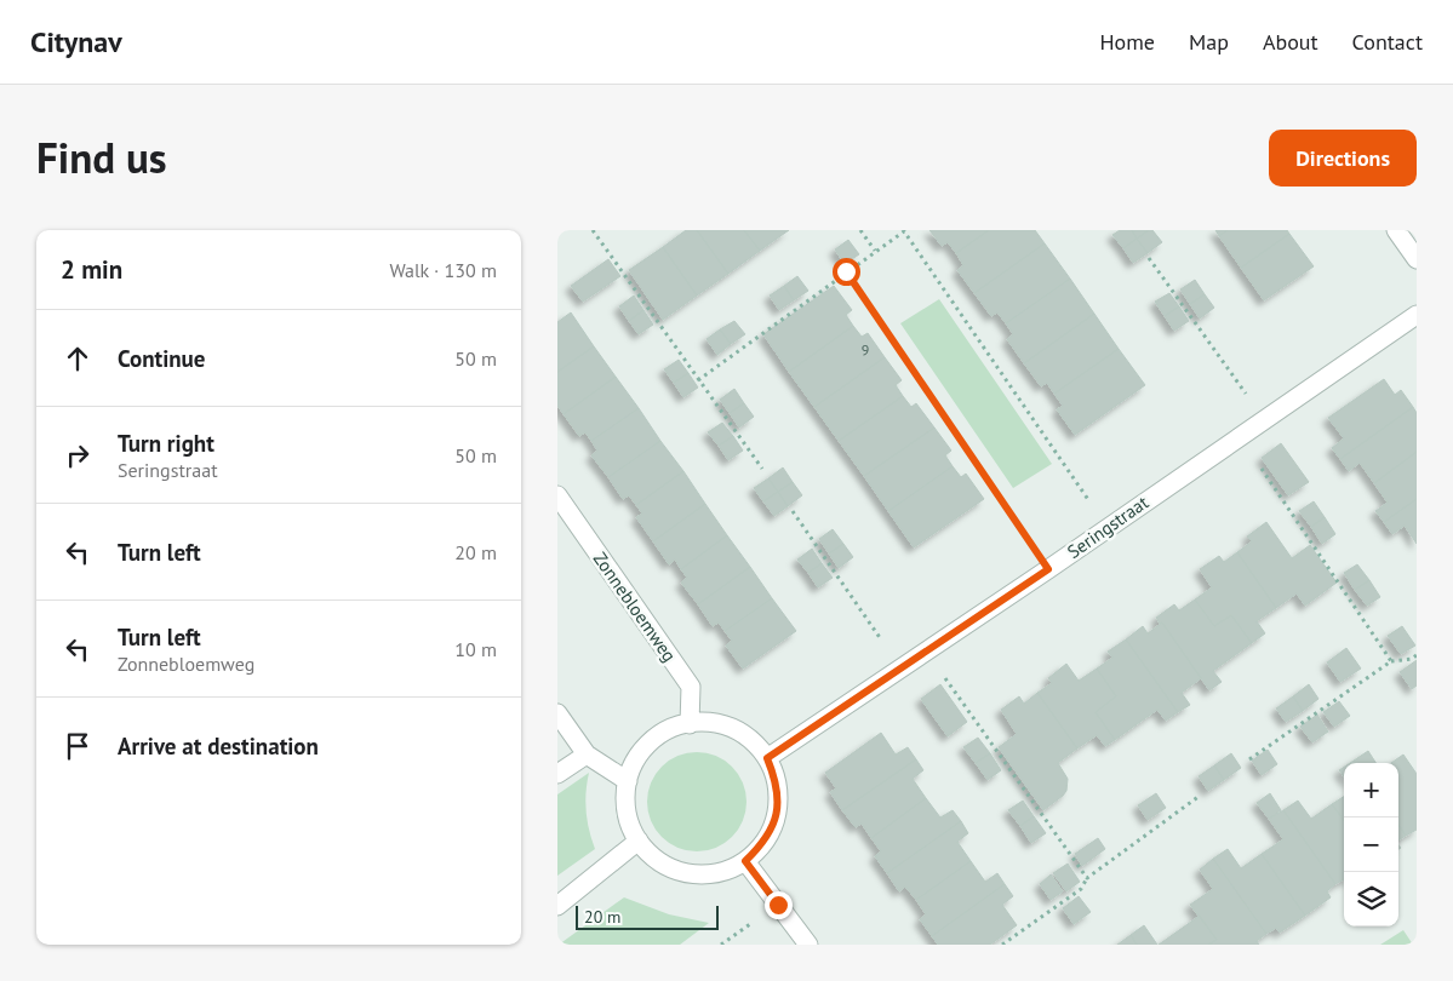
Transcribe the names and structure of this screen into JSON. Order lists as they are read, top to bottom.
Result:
{
  "streets": {
    "street": ["Seringstraat", "Zonnebloemweg"]
  },
  "crossings": [
    ["Seringstraat", "Zonnebloemweg"]
  ],
  "house_numbers": ["9"],
  "scale_bar": "20 m",
  "page": {
    "header": "Citynav",
    "nav": [
      "Home",
      "Map",
      "About",
      "Contact"
    ],
    "title": "Find us",
    "buttons": "Directions",
    "heading": ["2 min", "Walk · 130 m"],
    "list": [
      ["Continue", "50 m"],
      ["Turn right", "Seringstraat", "50 m"],
      ["Turn left", "20 m"],
      ["Turn left", "Zonnebloemweg", "10 m"],
      "Arrive at destination"
    ],
    "map_buttons": ["+", "−"],
    "scale": "20 m"
  }
}
